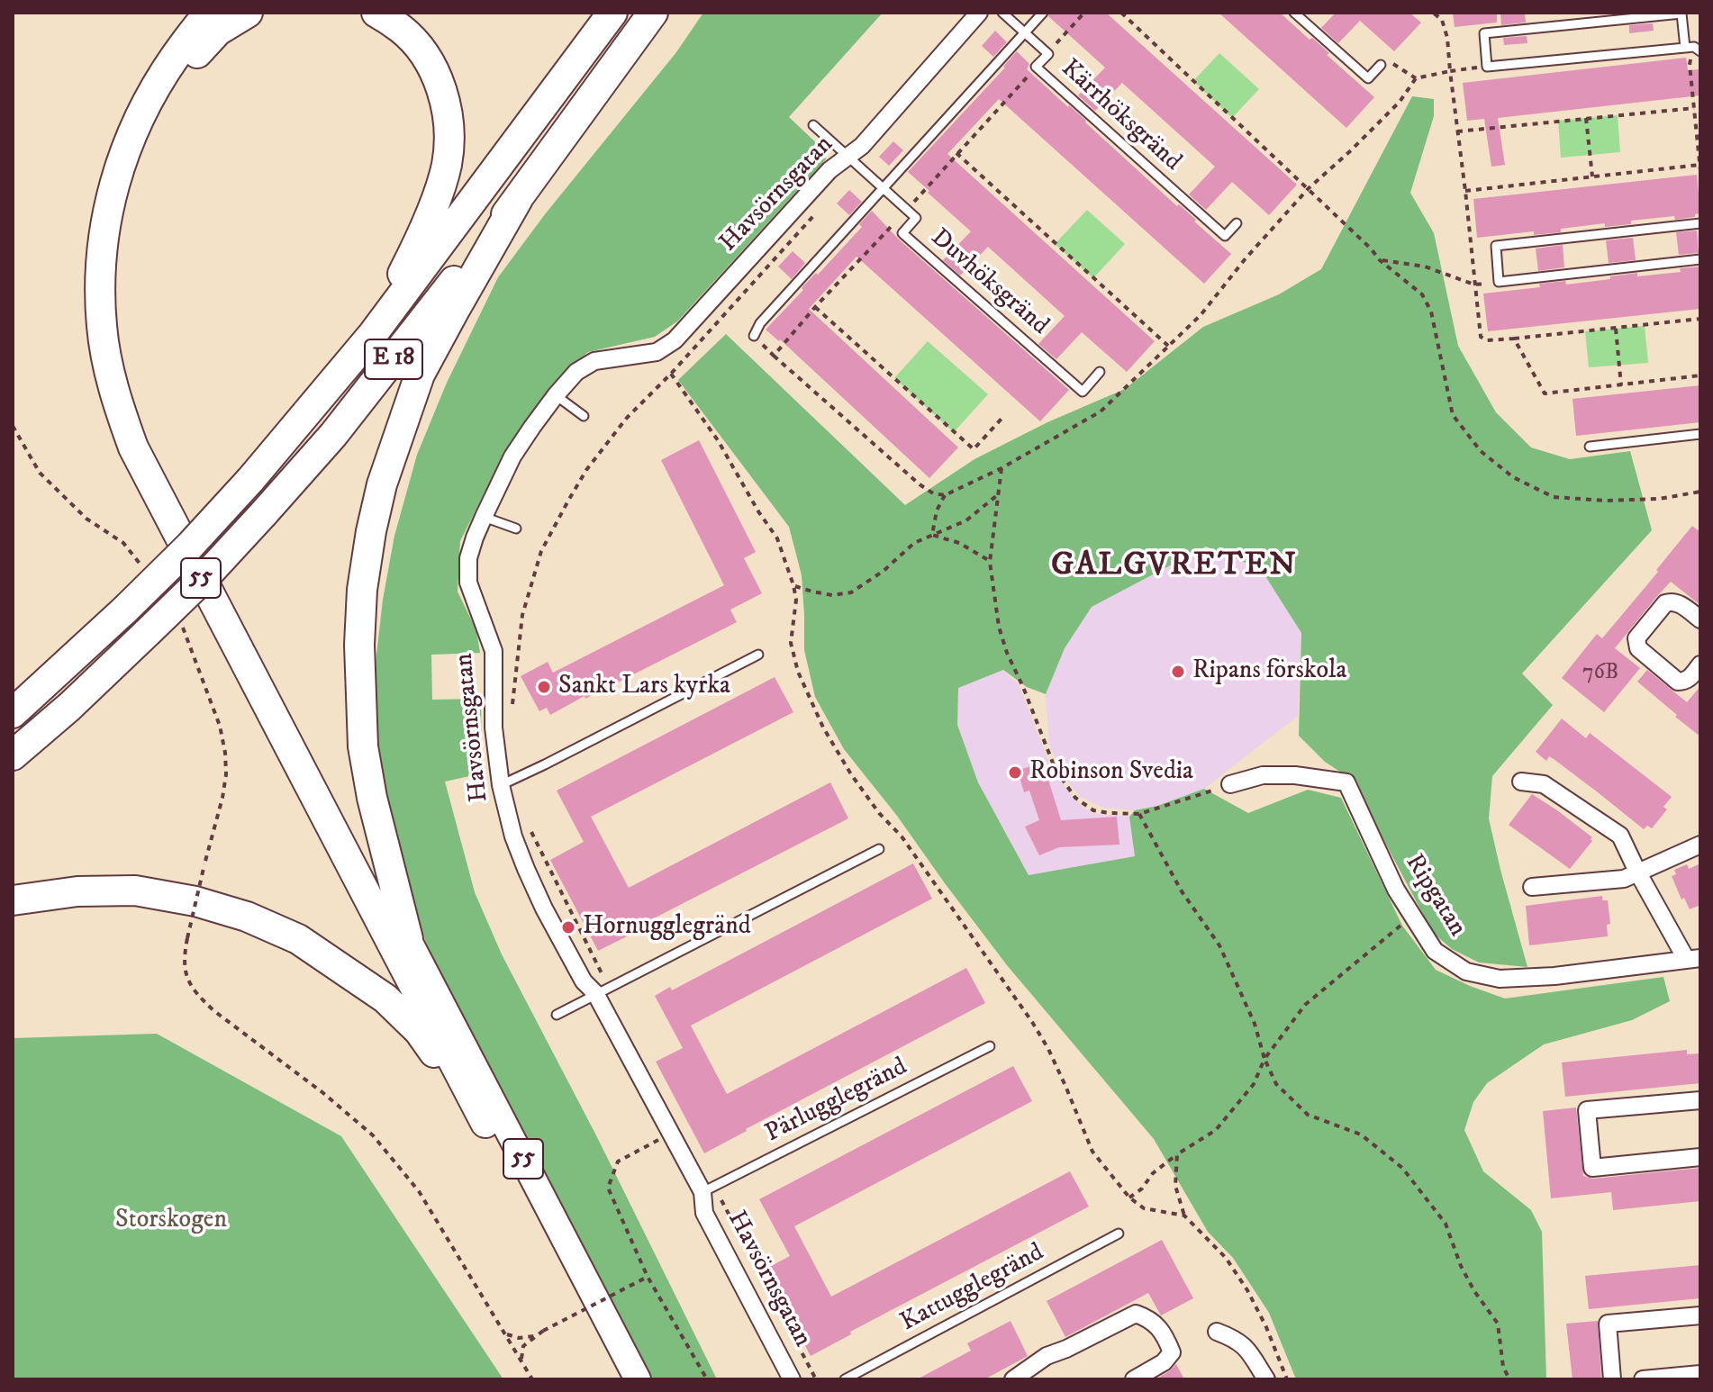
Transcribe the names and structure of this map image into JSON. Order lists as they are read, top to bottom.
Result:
{
  "streets": {
    "highway": ["E 18", "55"],
    "street": ["Havsörnsgatan", "Ripgatan"],
    "lane": [
      "Kärrhöksgränd",
      "Duvhöksgränd",
      "Pärlugglegränd",
      "Kattugglegränd"
    ]
  },
  "crossings": [
    ["Havsörnsgatan", "Duvhöksgränd"],
    ["Havsörnsgatan", "Pärlugglegränd"],
    ["E 18", "55"]
  ],
  "districts": ["GALGVRETEN"],
  "parks": ["Storskogen"],
  "places": [
    "Ripans förskola",
    "Sankt Lars kyrka",
    "Robinson Svedia",
    "Hornugglegränd"
  ],
  "house_numbers": ["76B"]
}
